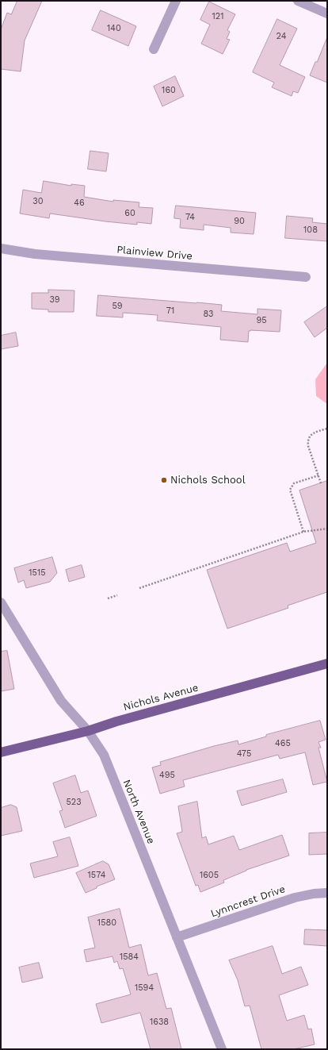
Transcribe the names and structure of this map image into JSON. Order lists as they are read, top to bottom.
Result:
{
  "streets": {
    "main road": ["Nichols Avenue"],
    "street": ["Plainview Drive", "North Avenue", "Lynncrest Drive"]
  },
  "crossings": [
    ["Nichols Avenue", "North Avenue"],
    ["North Avenue", "Lynncrest Drive"]
  ],
  "places": ["Nichols School"],
  "house_numbers": [
    "121",
    "140",
    "24",
    "160",
    "30",
    "46",
    "60",
    "74",
    "90",
    "108",
    "39",
    "59",
    "71",
    "83",
    "95",
    "1515",
    "465",
    "475",
    "495",
    "523",
    "1574",
    "1605",
    "1580",
    "1584",
    "1594",
    "1638"
  ]
}
